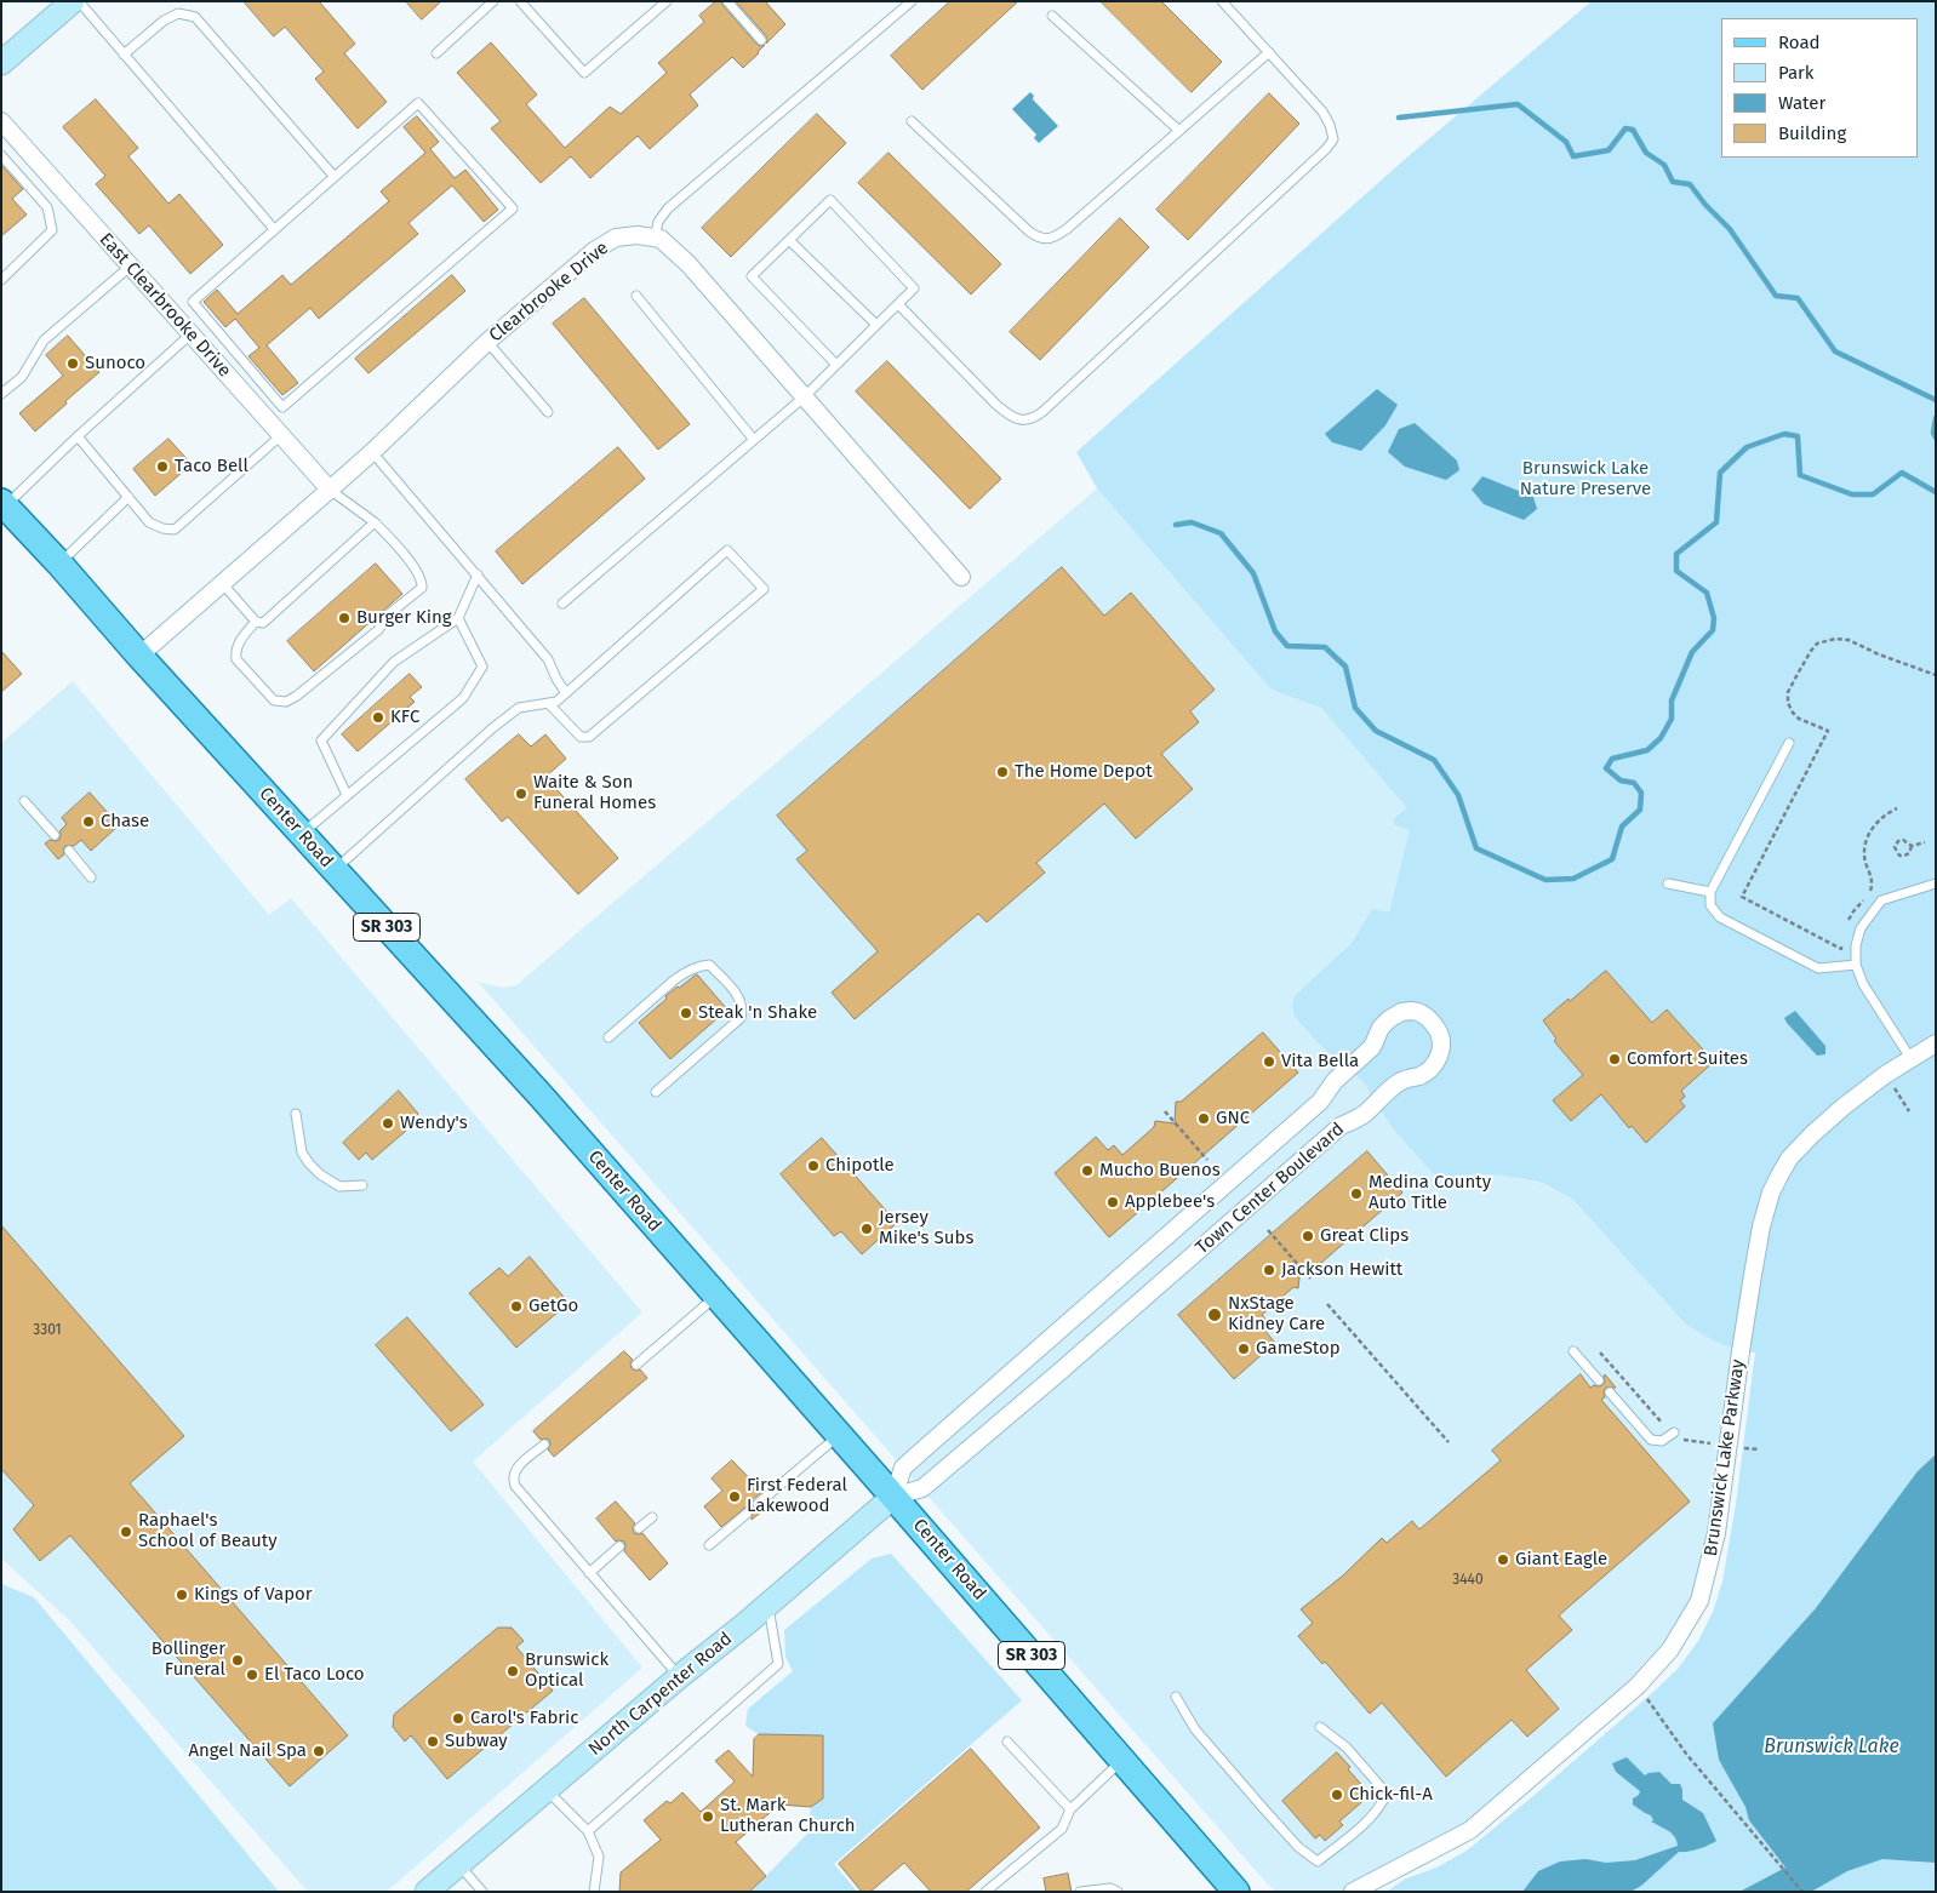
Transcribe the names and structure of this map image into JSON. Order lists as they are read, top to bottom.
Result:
{
  "streets": {
    "main road": ["Center Road", "SR 303"],
    "street": [
      "Clearbrooke Drive",
      "East Clearbrooke Drive",
      "Town Center Boulevard",
      "Brunswick Lake Parkway",
      "North Carpenter Road"
    ]
  },
  "crossings": [
    ["Clearbrooke Drive", "East Clearbrooke Drive"],
    ["Clearbrooke Drive", "Center Road"],
    ["Center Road", "Town Center Boulevard"],
    ["Center Road", "North Carpenter Road"],
    ["Town Center Boulevard", "North Carpenter Road"]
  ],
  "water": ["Brunswick Lake"],
  "parks": ["Brunswick Lake Nature Preserve"],
  "places": [
    "Sunoco",
    "Taco Bell",
    "Burger King",
    "KFC",
    "The Home Depot",
    "Waite & Son Funeral Homes",
    "Chase",
    "Steak 'n Shake",
    "Comfort Suites",
    "Vita Bella",
    "GNC",
    "Wendy's",
    "Chipotle",
    "Mucho Buenos",
    "Medina County Auto Title",
    "Applebee's",
    "Jersey Mike's Subs",
    "Great Clips",
    "Jackson Hewitt",
    "GetGo",
    "NxStage Kidney Care",
    "GameStop",
    "First Federal Lakewood",
    "Raphael's School of Beauty",
    "Giant Eagle",
    "Kings of Vapor",
    "Bollinger Funeral",
    "Brunswick Optical",
    "El Taco Loco",
    "Carol's Fabric",
    "Subway",
    "Angel Nail Spa",
    "Chick-fil-A",
    "St. Mark Lutheran Church"
  ],
  "house_numbers": ["3301", "3440"],
  "legend": [
    "Road",
    "Park",
    "Water",
    "Building"
  ]
}
